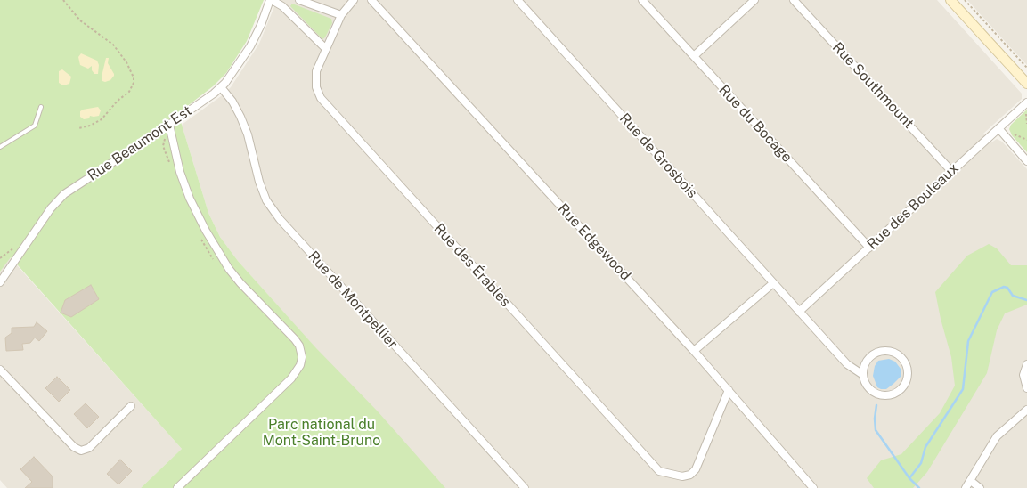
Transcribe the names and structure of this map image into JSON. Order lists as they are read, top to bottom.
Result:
{
  "streets": {
    "street": [
      "Rue Southmount",
      "Rue du Bocage",
      "Rue Beaumont Est",
      "Rue de Grosbois",
      "Rue des Bouleaux",
      "Rue Edgewood",
      "Rue des Érables",
      "Rue de Montpellier"
    ]
  },
  "crossings": [
    ["Rue Southmount", "Rue des Bouleaux"],
    ["Rue du Bocage", "Rue des Bouleaux"],
    ["Rue Beaumont Est", "Rue de Montpellier"],
    ["Rue de Grosbois", "Rue des Bouleaux"],
    ["Rue Edgewood", "Rue des Érables"]
  ],
  "parks": ["Parc national du Mont-Saint-Bruno"]
}
